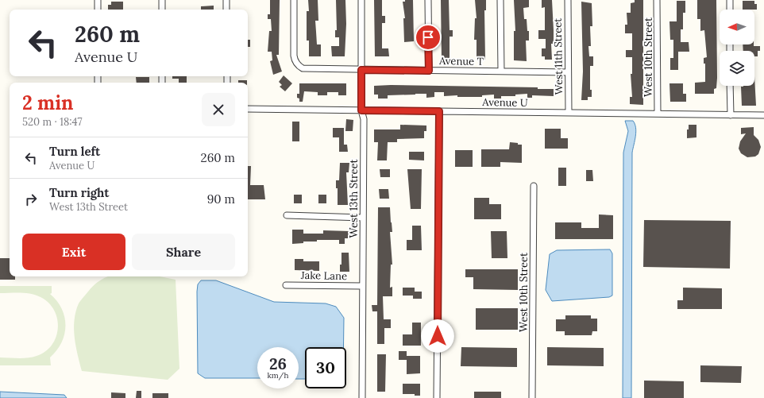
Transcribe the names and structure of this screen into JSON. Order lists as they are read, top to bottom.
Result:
{
  "streets": {
    "street": [
      "West 11th Street",
      "West 10th Street",
      "Avenue T",
      "Avenue U",
      "West 13th Street",
      "Jake Lane"
    ]
  },
  "crossings": [
    ["West 11th Street", "Avenue T"],
    ["West 11th Street", "Avenue U"],
    ["West 10th Street", "Avenue U"],
    ["Avenue T", "West 13th Street"],
    ["Avenue U", "West 13th Street"],
    ["West 13th Street", "Jake Lane"]
  ],
  "north": "left",
  "page": {
    "turn": ["260 m", "Avenue U"],
    "heading": ["2 min", "520 m · 18:47"],
    "list": [
      {
        "name": "Turn left",
        "note": "Avenue U",
        "value": "260 m"
      },
      {
        "name": "Turn right",
        "note": "West 13th Street",
        "value": "90 m"
      }
    ],
    "buttons": ["Exit", "Share"],
    "speed": "26 km/h",
    "limit": "30"
  }
}
